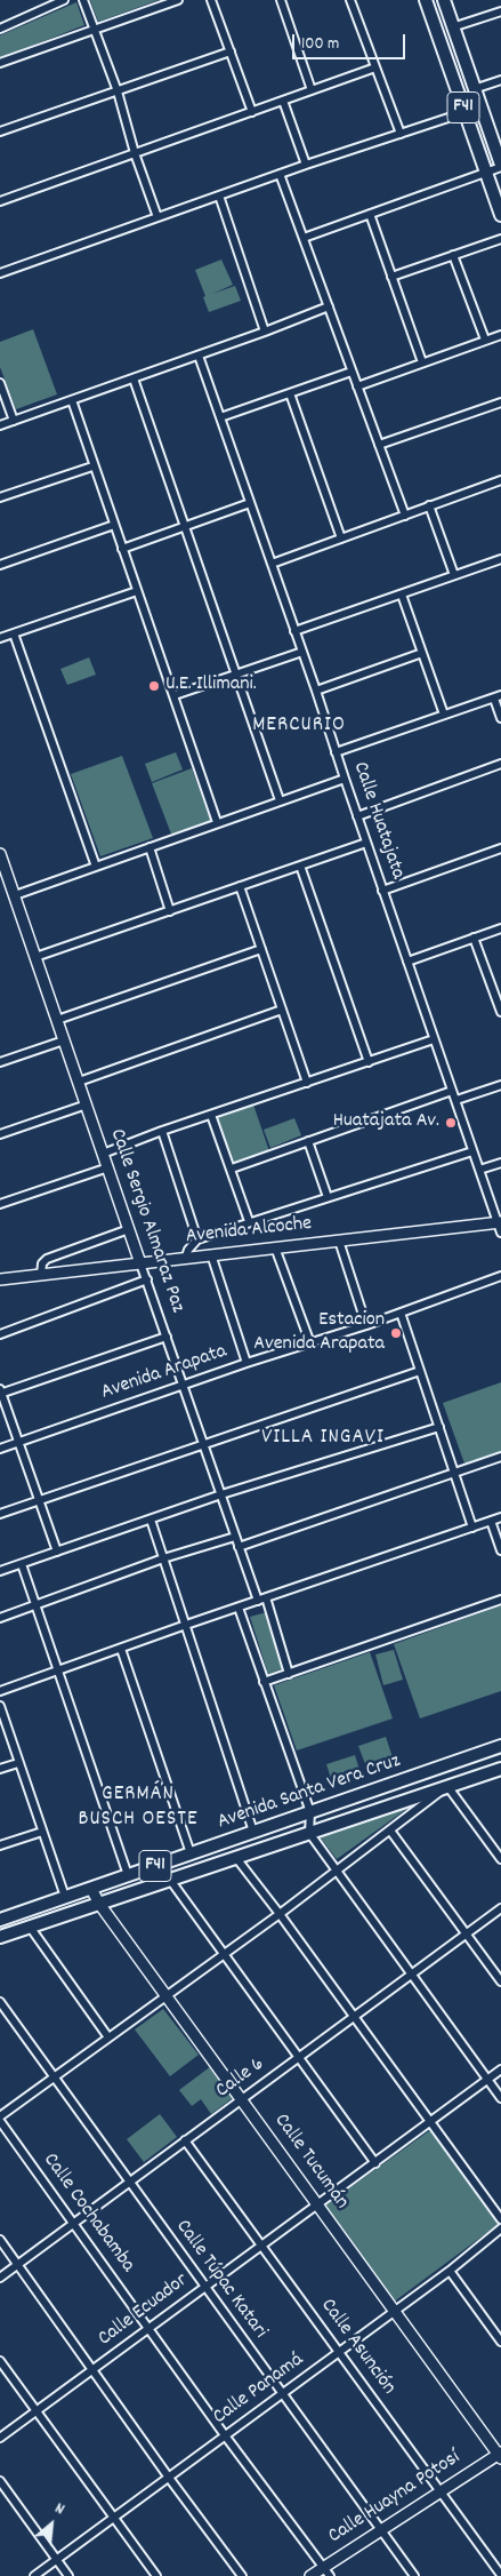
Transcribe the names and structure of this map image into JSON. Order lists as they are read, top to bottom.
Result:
{
  "streets": {
    "main road": ["F41", "Avenida Santa Vera Cruz"],
    "street": [
      "Calle Huatajata",
      "Calle Sergio Almaraz Paz",
      "Avenida Alcoche",
      "Avenida Arapata",
      "Calle 6",
      "Calle Tucumán",
      "Calle Cochabamba",
      "Calle Túpac Katari",
      "Calle Ecuador",
      "Calle Asunción",
      "Calle Panamá",
      "Calle Huayna Potosí"
    ]
  },
  "crossings": [
    ["Calle Huatajata", "Avenida Alcoche"],
    ["Calle Sergio Almaraz Paz", "Avenida Alcoche"],
    ["Calle Sergio Almaraz Paz", "Avenida Arapata"],
    ["Avenida Santa Vera Cruz", "Calle Tucumán"],
    ["Calle 6", "Calle Tucumán"],
    ["Calle 6", "Calle Cochabamba"],
    ["Calle 6", "Calle Túpac Katari"],
    ["Calle 6", "Calle Asunción"],
    ["Calle Tucumán", "Calle Ecuador"],
    ["Calle Tucumán", "Calle Panamá"],
    ["Calle Tucumán", "Calle Huayna Potosí"],
    ["Calle Cochabamba", "Calle Ecuador"],
    ["Calle Cochabamba", "Calle Panamá"],
    ["Calle Cochabamba", "Calle Huayna Potosí"],
    ["Calle Túpac Katari", "Calle Ecuador"],
    ["Calle Túpac Katari", "Calle Panamá"],
    ["Calle Túpac Katari", "Calle Huayna Potosí"],
    ["Calle Ecuador", "Calle Asunción"],
    ["Calle Asunción", "Calle Panamá"],
    ["Calle Asunción", "Calle Huayna Potosí"]
  ],
  "districts": ["MERCURIO", "VILLA INGAVI", "GERMÁN BUSCH OESTE"],
  "places": ["U.E. Illimani.", "Huatajata Av.", "Estacion Avenida Arapata"],
  "scale_bar": "100 m",
  "north": "top right"
}
